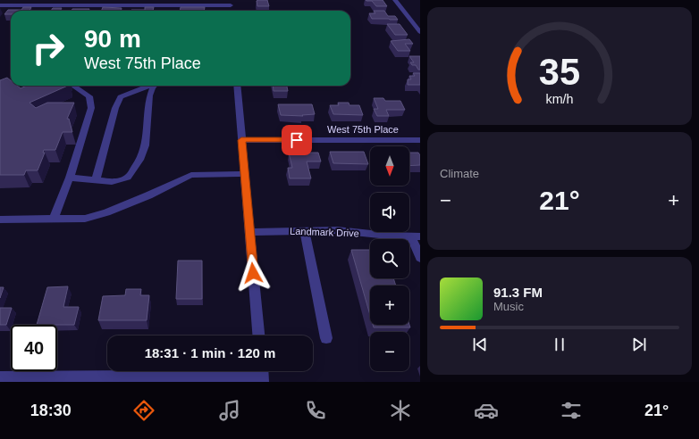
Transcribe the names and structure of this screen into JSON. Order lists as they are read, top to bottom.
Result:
{
  "streets": {
    "street": ["West 75th Place", "Landmark Drive"]
  },
  "north": "bottom",
  "page": {
    "turn": ["90 m", "West 75th Place"],
    "tile": "Climate",
    "map_buttons": ["+", "−"],
    "heat": ["−", "21°", "+"],
    "song": ["91.3 FM", "Music"],
    "limit": "40",
    "trip": "18:31 · 1 min · 120 m",
    "tabs": ["18:30", "21°"],
    "gauge": ["35", "km/h"]
  }
}
